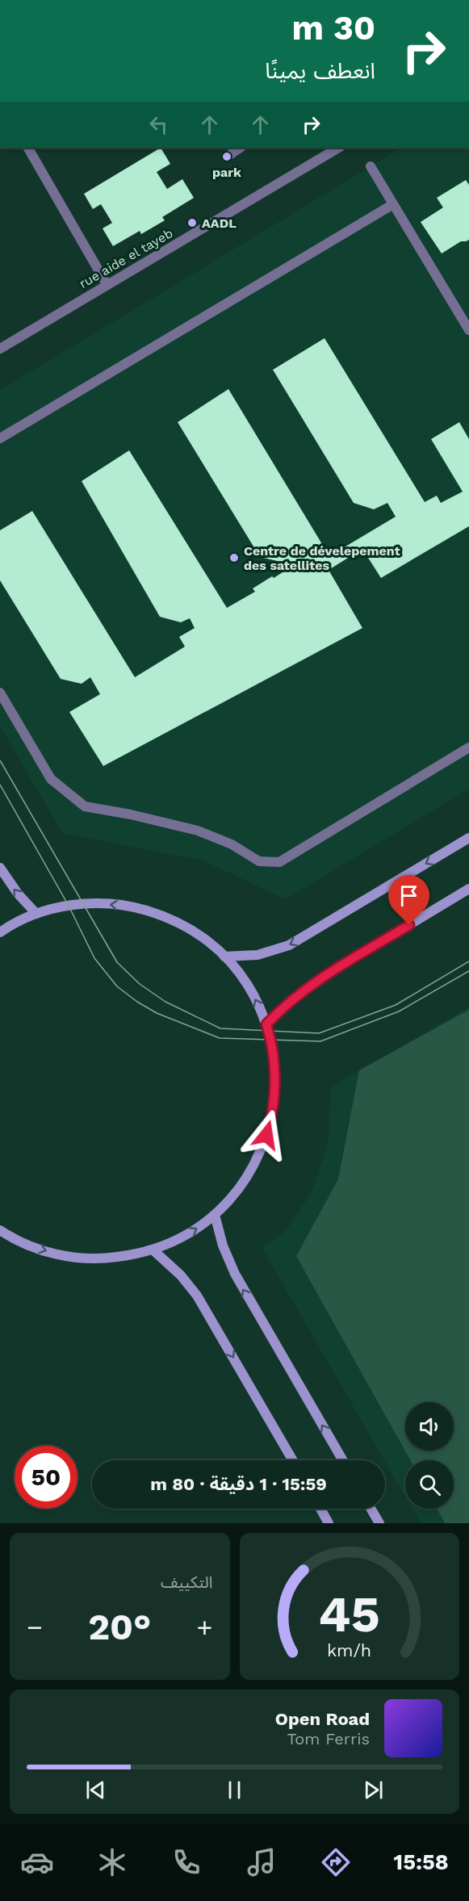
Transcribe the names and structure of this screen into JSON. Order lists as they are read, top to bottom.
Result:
{
  "streets": {
    "street": ["rue aide el tayeb"]
  },
  "places": ["park", "AADL", "Centre de dévelepement des satellites"],
  "page": {
    "turn": ["30 m", "انعطف يمينًا"],
    "limit": "50",
    "trip": "15:59 · 1 دقيقة · 80 m",
    "tile": "التكييف",
    "heat": ["−", "20°", "+"],
    "song": ["Open Road", "Tom Ferris"],
    "tabs": "15:58",
    "gauge": ["45", "km/h"]
  }
}
